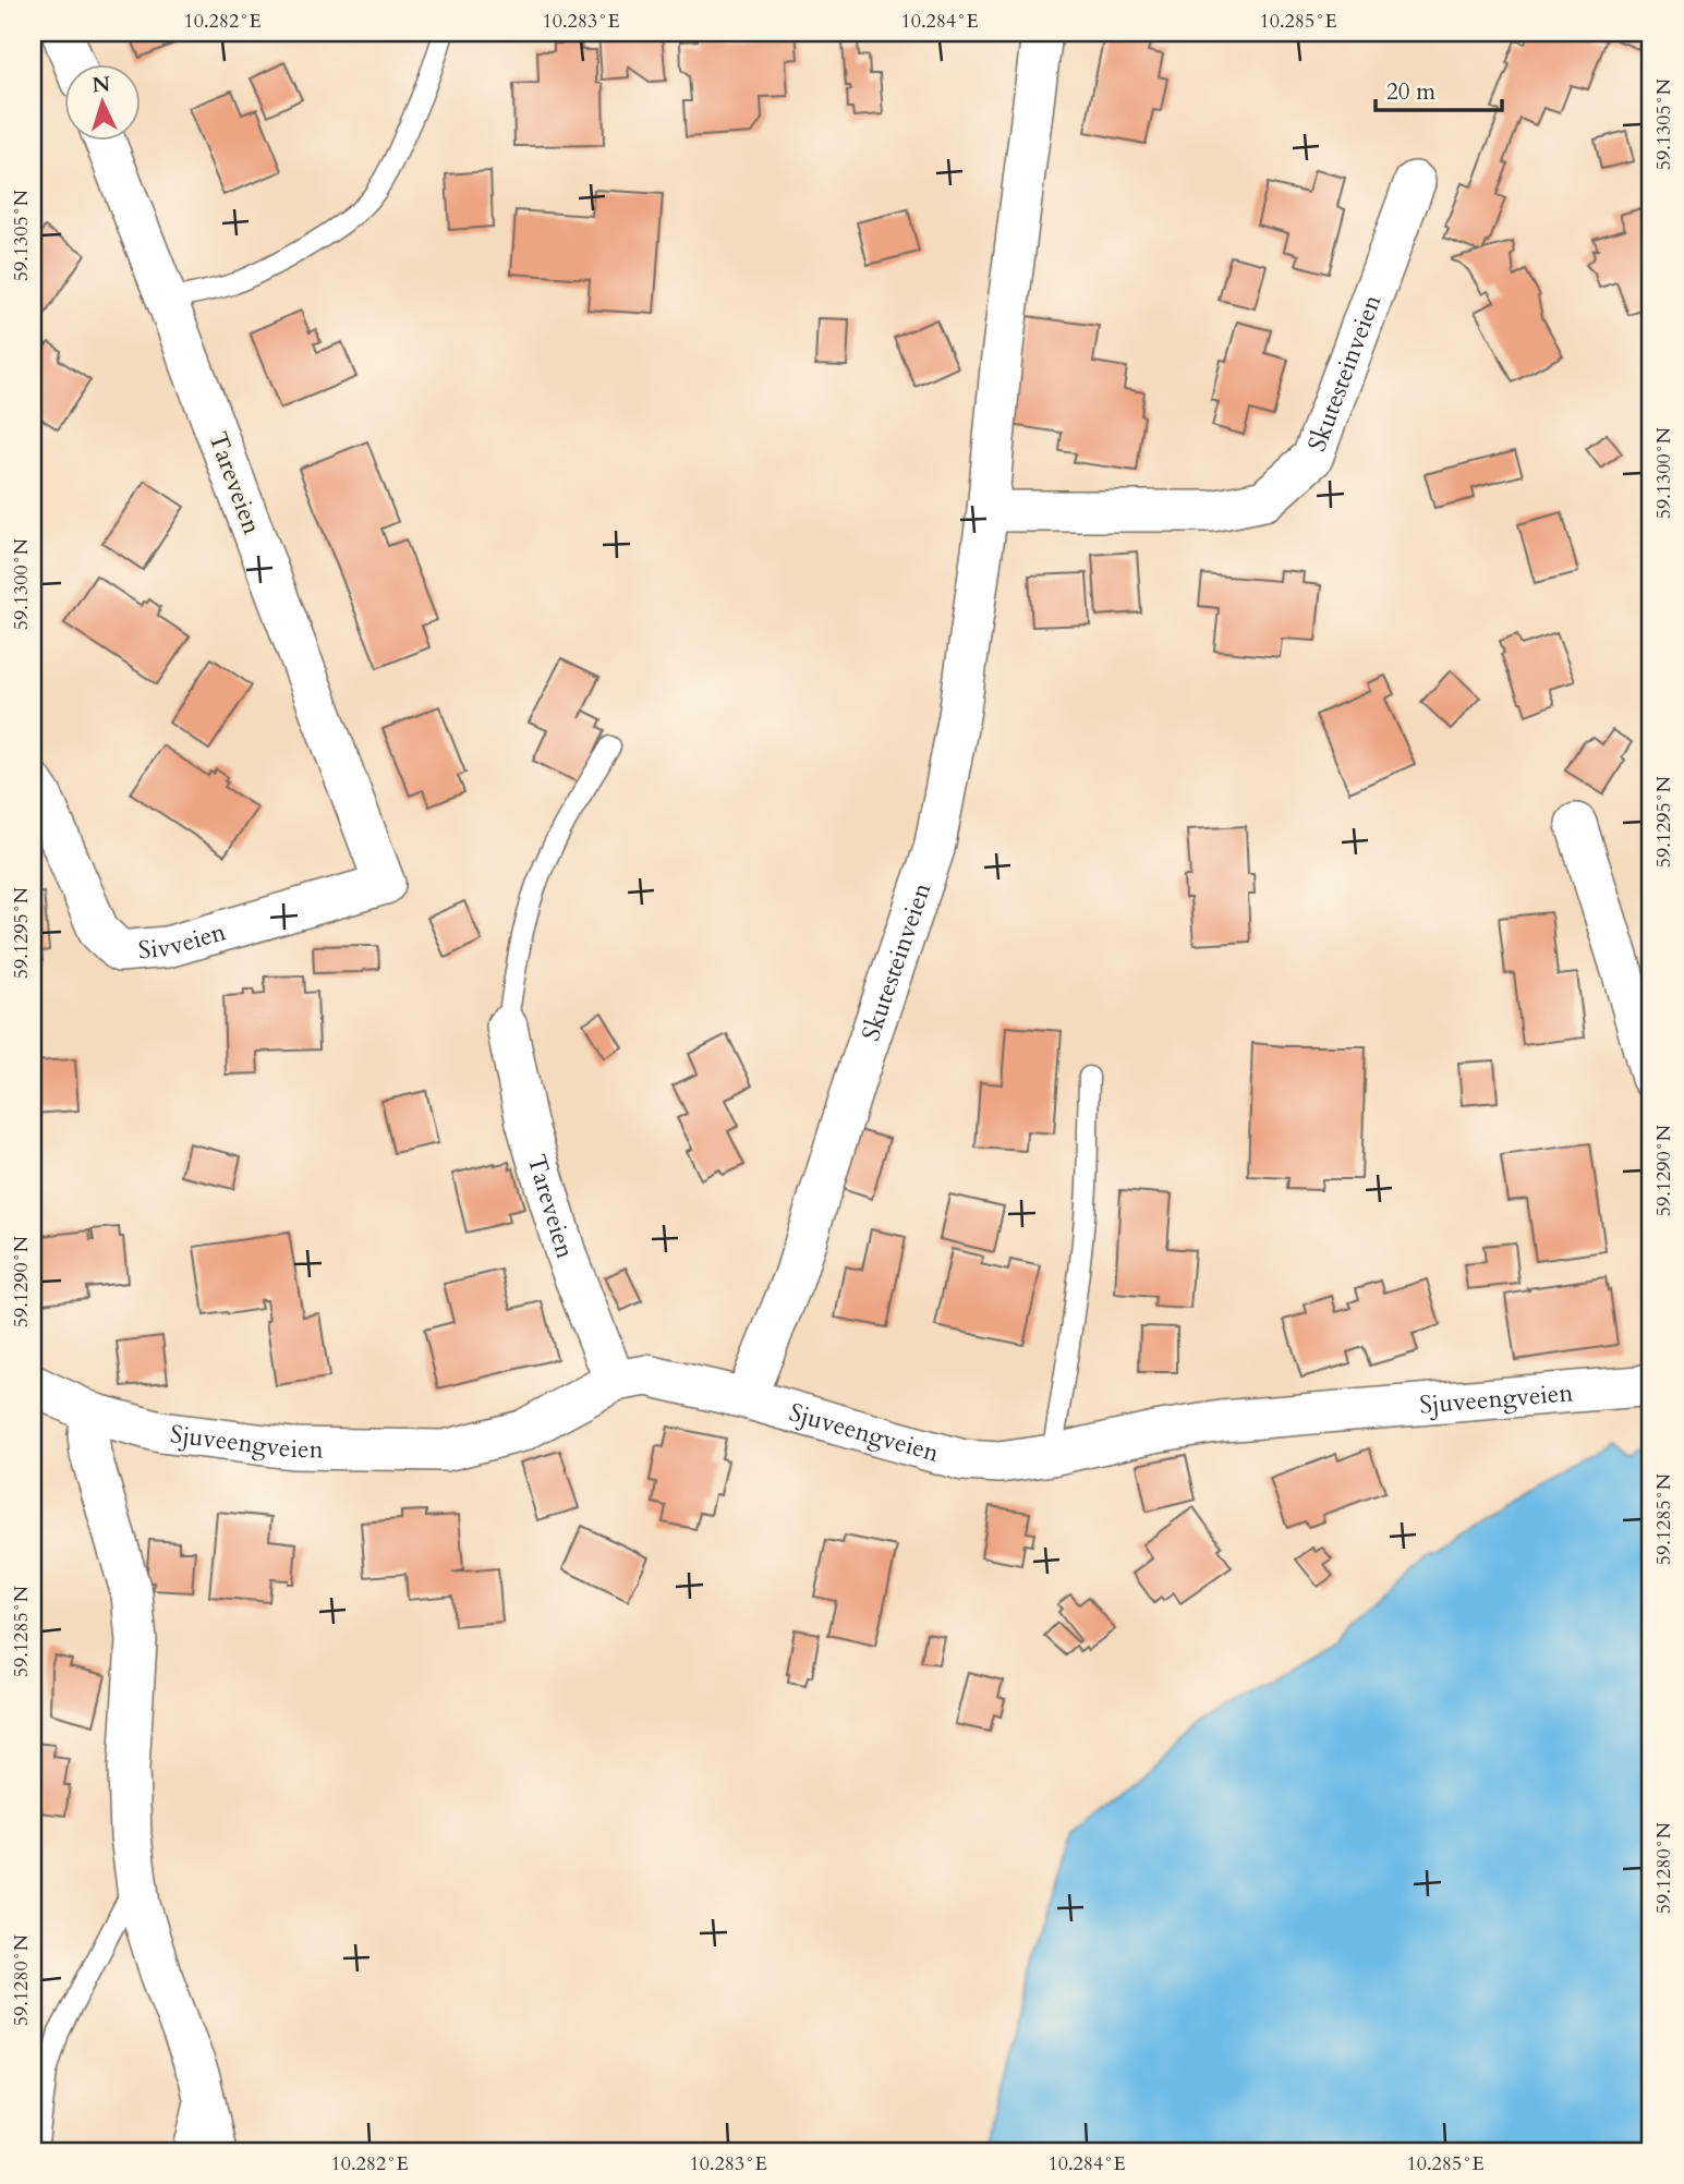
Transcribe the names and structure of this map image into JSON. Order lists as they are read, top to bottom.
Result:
{
  "streets": {
    "street": [
      "Skutesteinveien",
      "Tareveien",
      "Sivveien",
      "Sjuveengveien"
    ]
  },
  "crossings": [
    ["Skutesteinveien", "Sjuveengveien"],
    ["Tareveien", "Sivveien"],
    ["Tareveien", "Sjuveengveien"]
  ],
  "scale_bar": "20 m",
  "north": "top",
  "coordinates": [
    "10.282°E",
    "10.283°E",
    "10.284°E",
    "10.285°E",
    "59.1305°N",
    "59.1300°N",
    "59.1295°N",
    "59.1290°N",
    "59.1285°N",
    "59.1280°N"
  ]
}
